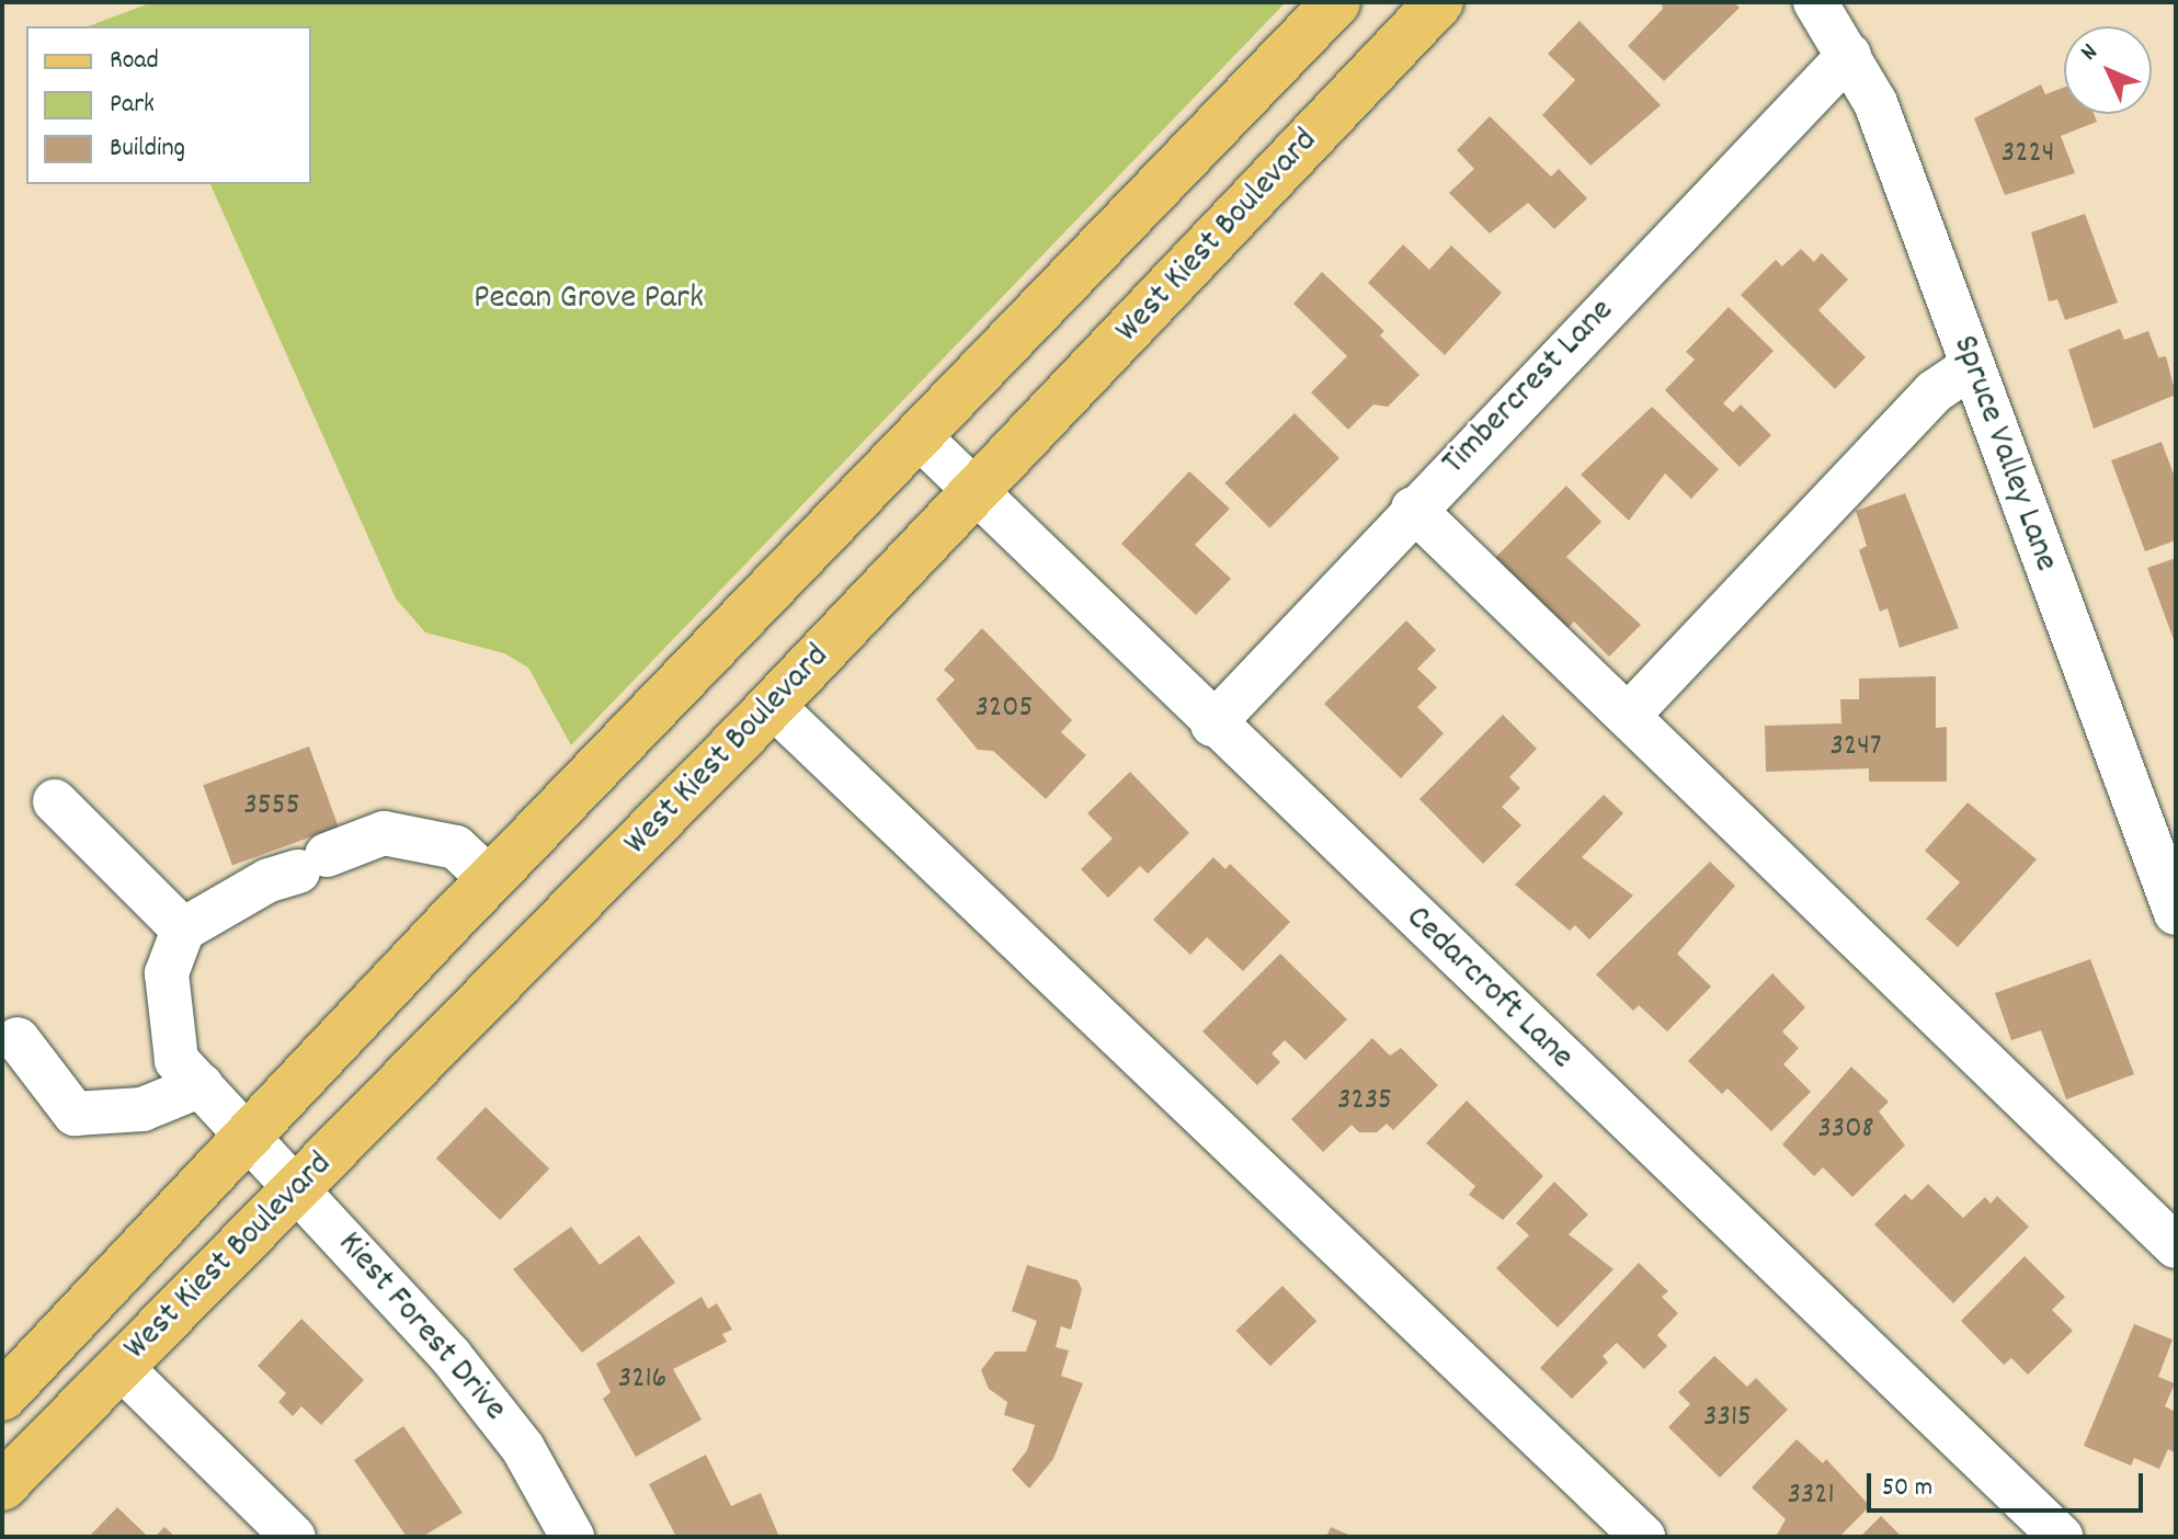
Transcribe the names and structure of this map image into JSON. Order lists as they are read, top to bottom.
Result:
{
  "streets": {
    "main road": ["West Kiest Boulevard"],
    "street": [
      "Timbercrest Lane",
      "Spruce Valley Lane",
      "Cedarcroft Lane",
      "Kiest Forest Drive"
    ]
  },
  "crossings": [
    ["West Kiest Boulevard", "Cedarcroft Lane"],
    ["West Kiest Boulevard", "Kiest Forest Drive"],
    ["Timbercrest Lane", "Spruce Valley Lane"],
    ["Timbercrest Lane", "Cedarcroft Lane"]
  ],
  "parks": ["Pecan Grove Park"],
  "house_numbers": [
    "3224",
    "3205",
    "3247",
    "3555",
    "3235",
    "3308",
    "3216",
    "3315",
    "3321"
  ],
  "legend": ["Road", "Park", "Building"],
  "scale_bar": "50 m",
  "north": "top left"
}
